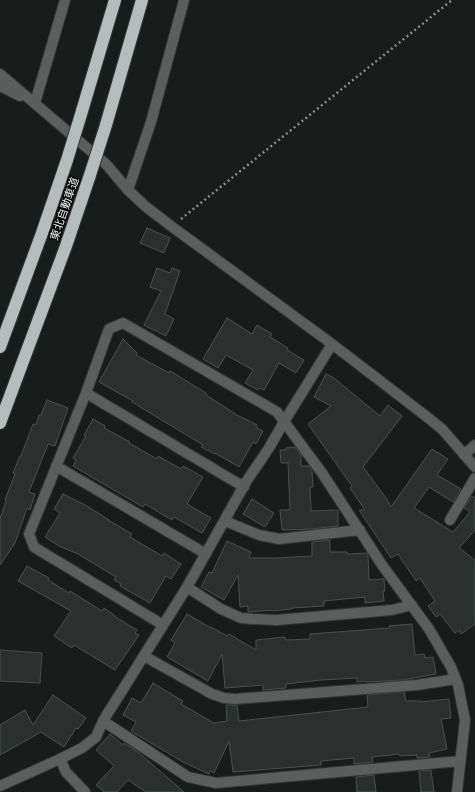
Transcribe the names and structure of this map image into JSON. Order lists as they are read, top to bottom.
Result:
{
  "streets": {
    "highway": ["東北自動車道"]
  }
}
